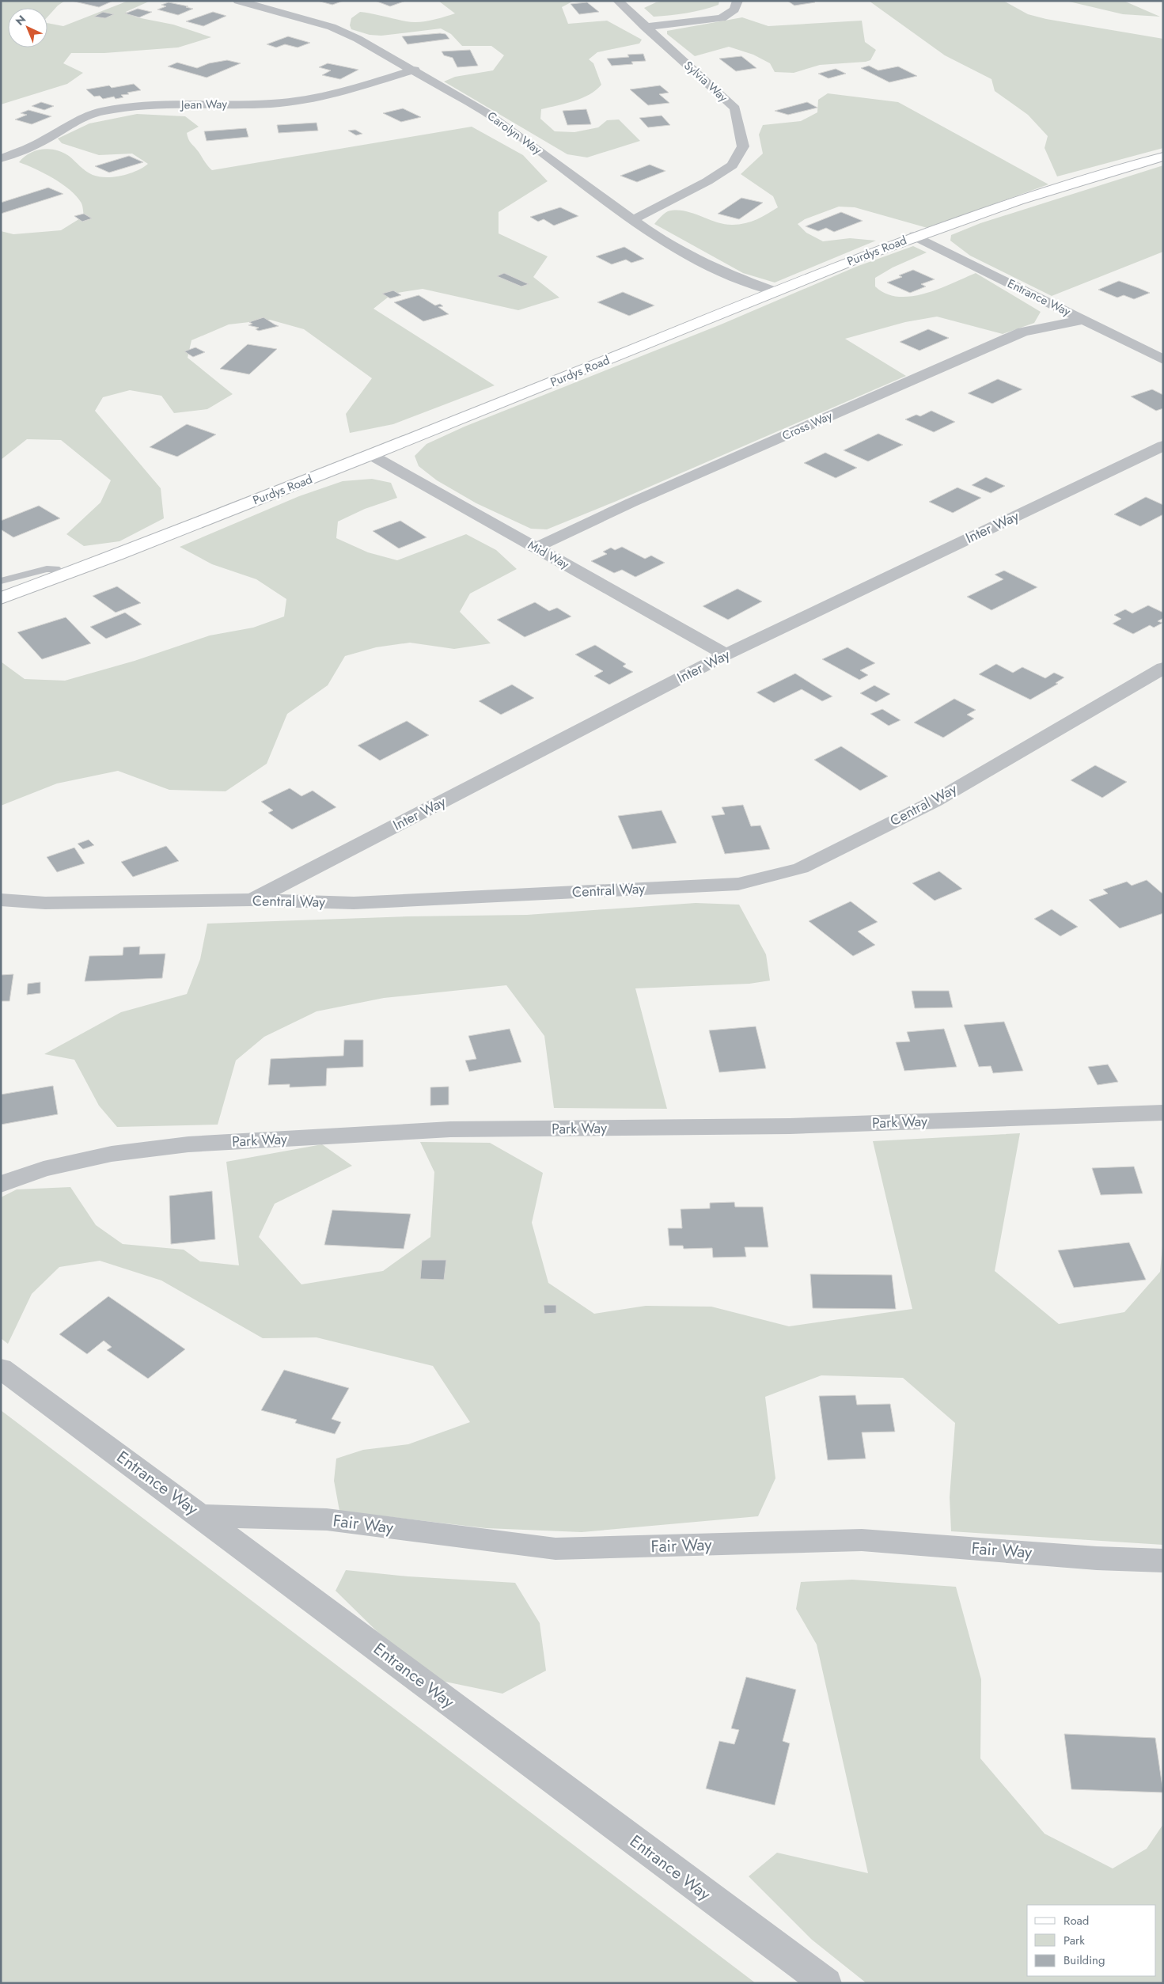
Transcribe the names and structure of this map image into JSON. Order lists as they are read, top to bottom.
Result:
{
  "streets": {
    "main road": ["Purdys Road"],
    "street": [
      "Sylvia Way",
      "Jean Way",
      "Carolyn Way",
      "Entrance Way",
      "Cross Way",
      "Inter Way",
      "Mid Way",
      "Central Way",
      "Park Way",
      "Fair Way"
    ]
  },
  "crossings": [
    ["Sylvia Way", "Carolyn Way"],
    ["Jean Way", "Carolyn Way"],
    ["Carolyn Way", "Purdys Road"],
    ["Purdys Road", "Entrance Way"],
    ["Purdys Road", "Mid Way"],
    ["Entrance Way", "Cross Way"],
    ["Entrance Way", "Fair Way"],
    ["Cross Way", "Mid Way"],
    ["Inter Way", "Mid Way"],
    ["Inter Way", "Central Way"]
  ],
  "legend": ["Road", "Park", "Building"],
  "north": "top left"
}
